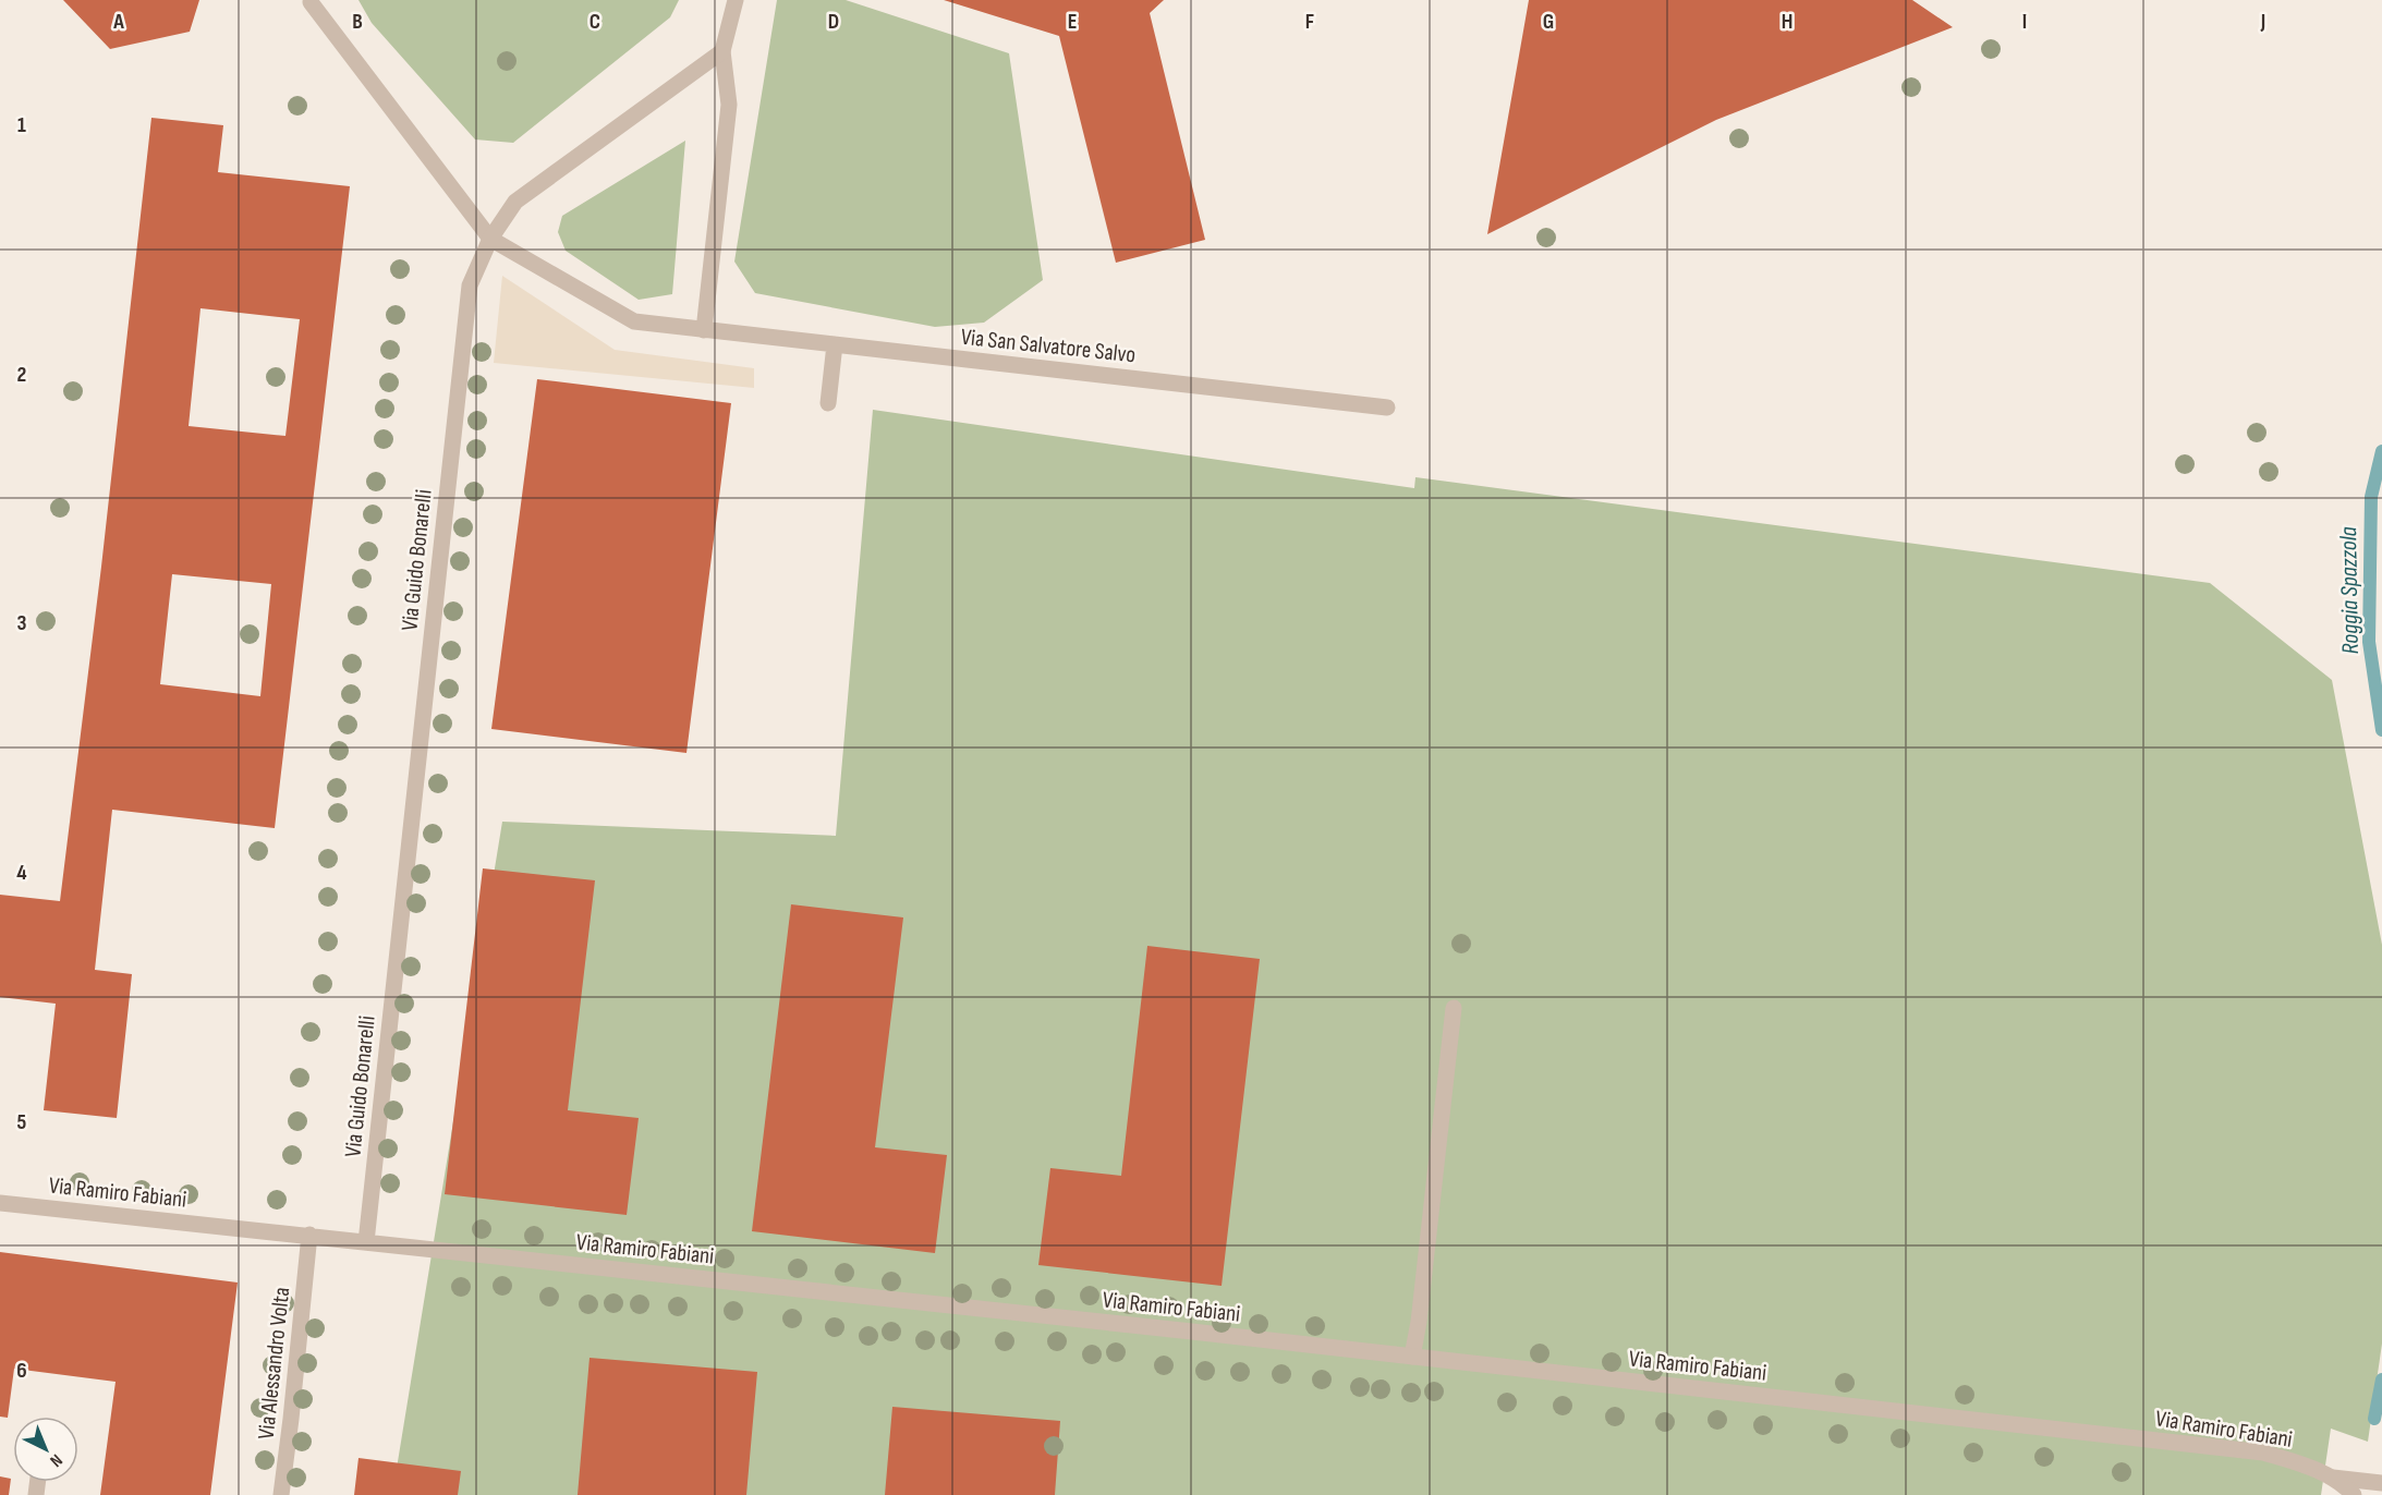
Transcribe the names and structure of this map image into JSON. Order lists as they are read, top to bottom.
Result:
{
  "streets": {
    "street": [
      "Via San Salvatore Salvo",
      "Via Guido Bonarelli",
      "Via Ramiro Fabiani",
      "Via Alessandro Volta"
    ]
  },
  "crossings": [
    ["Via San Salvatore Salvo", "Via Guido Bonarelli"],
    ["Via Guido Bonarelli", "Via Ramiro Fabiani"],
    ["Via Ramiro Fabiani", "Via Alessandro Volta"]
  ],
  "water": ["Roggia Spazzola"],
  "north": "bottom right",
  "grid": {
    "columns": [
      "A",
      "B",
      "C",
      "D",
      "E",
      "F",
      "G",
      "H",
      "I",
      "J"
    ],
    "rows": [
      "1",
      "2",
      "3",
      "4",
      "5",
      "6"
    ]
  }
}
